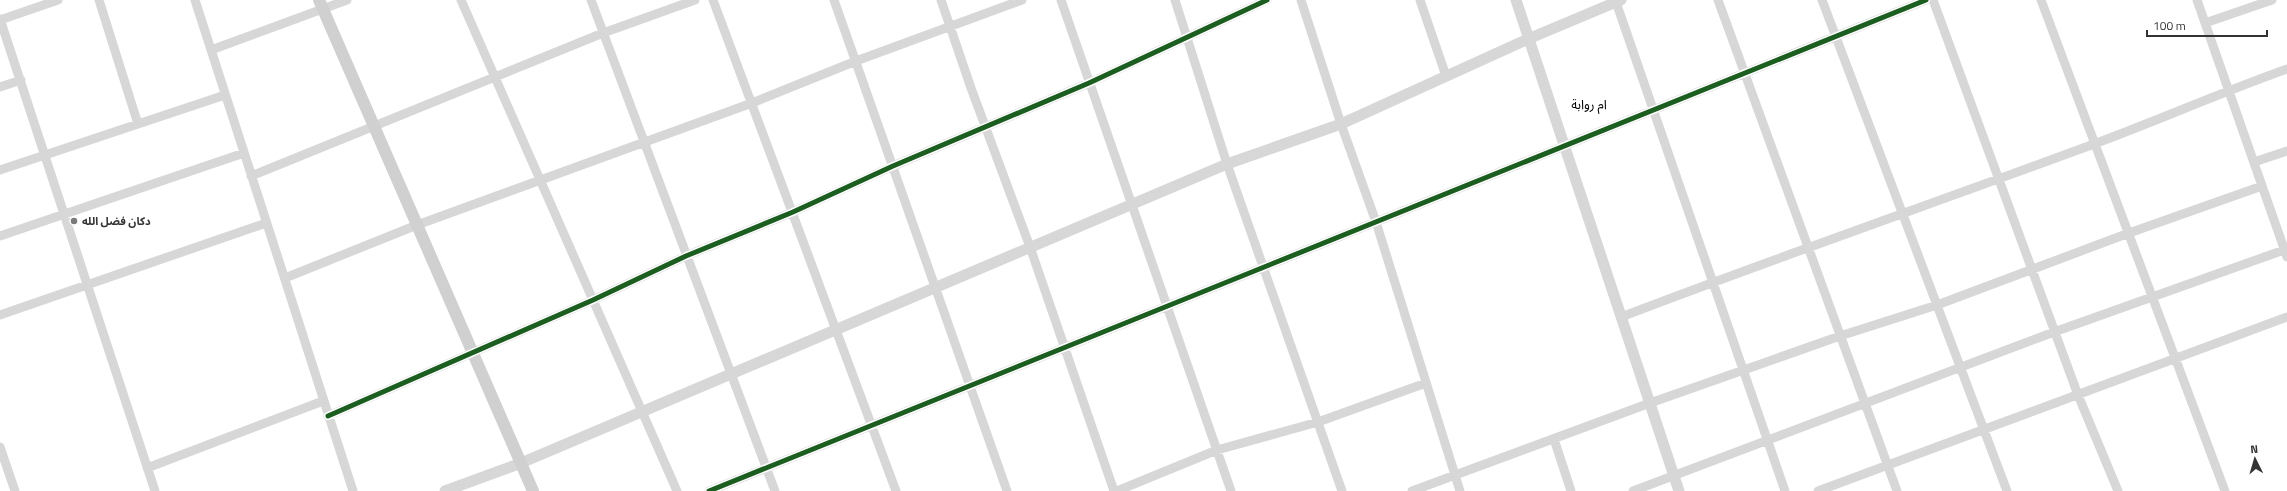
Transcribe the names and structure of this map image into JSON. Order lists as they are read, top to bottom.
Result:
{
  "districts": ["ام روابة"],
  "places": ["دكان فضل الله"],
  "scale_bar": "100 m",
  "north": "top"
}
